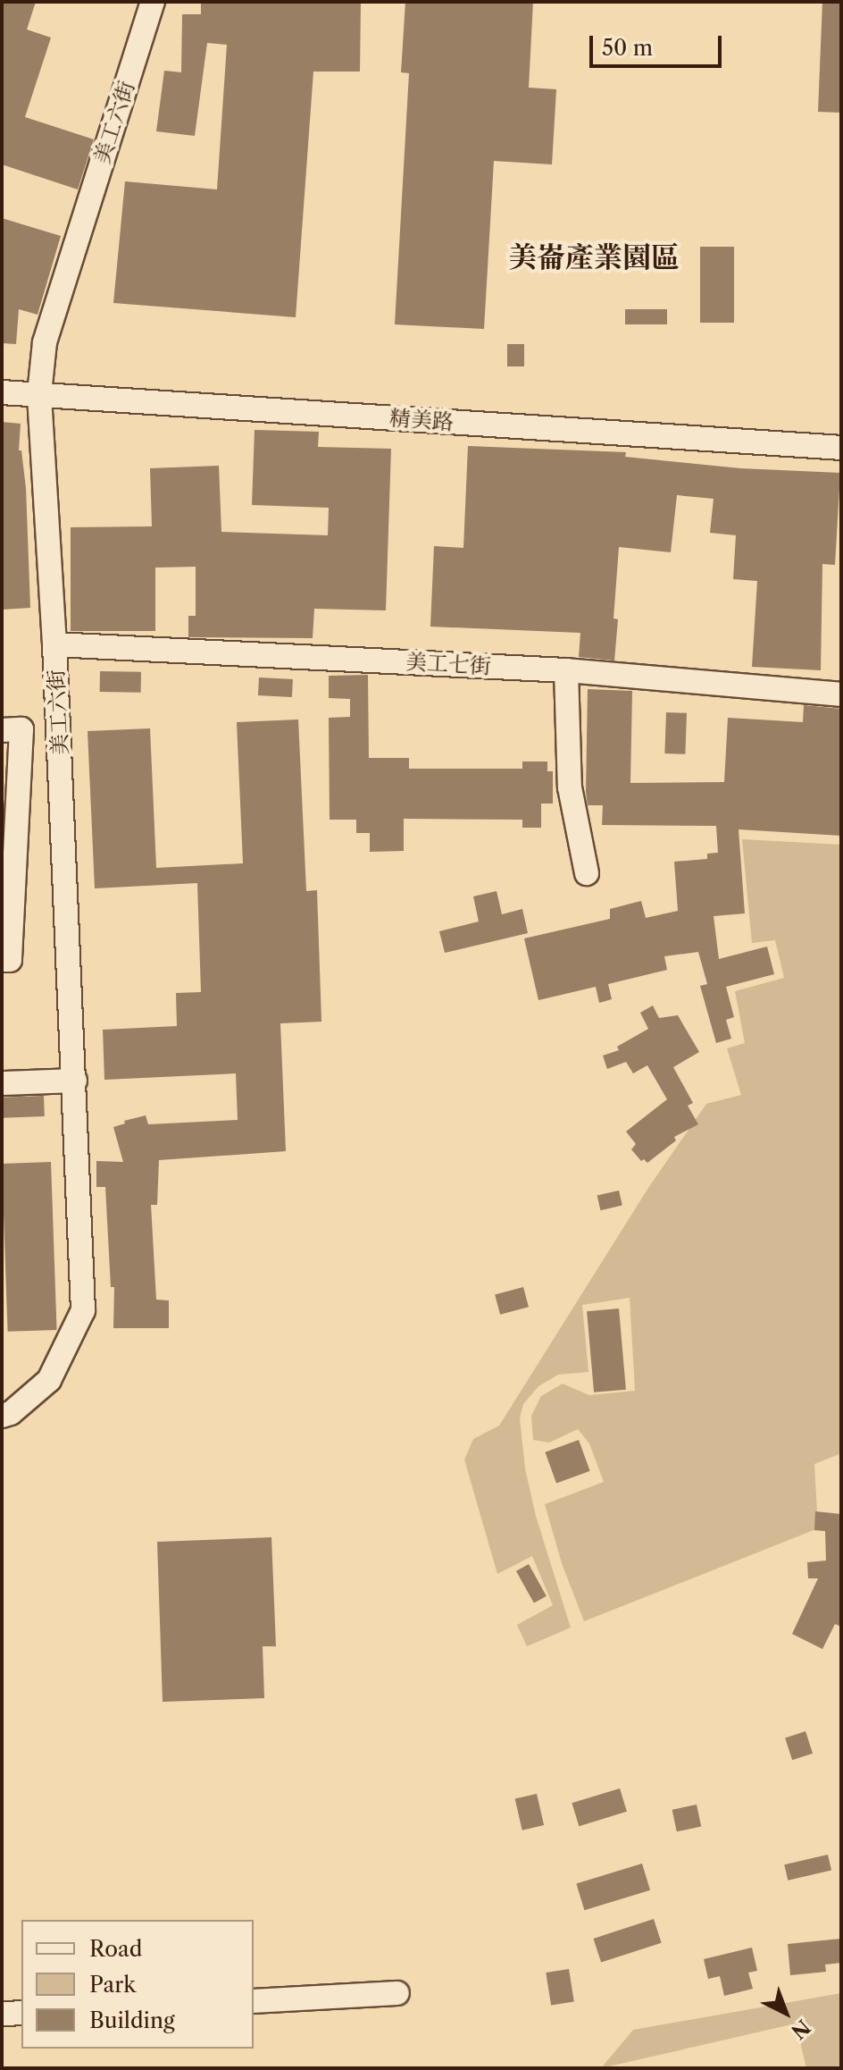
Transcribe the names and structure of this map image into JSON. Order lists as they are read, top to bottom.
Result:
{
  "streets": {
    "street": ["美工六街", "精美路", "美工七街"]
  },
  "crossings": [
    ["美工六街", "精美路"],
    ["美工六街", "美工七街"]
  ],
  "districts": ["美崙產業園區"],
  "legend": ["Road", "Park", "Building"],
  "scale_bar": "50 m",
  "north": "bottom right"
}
